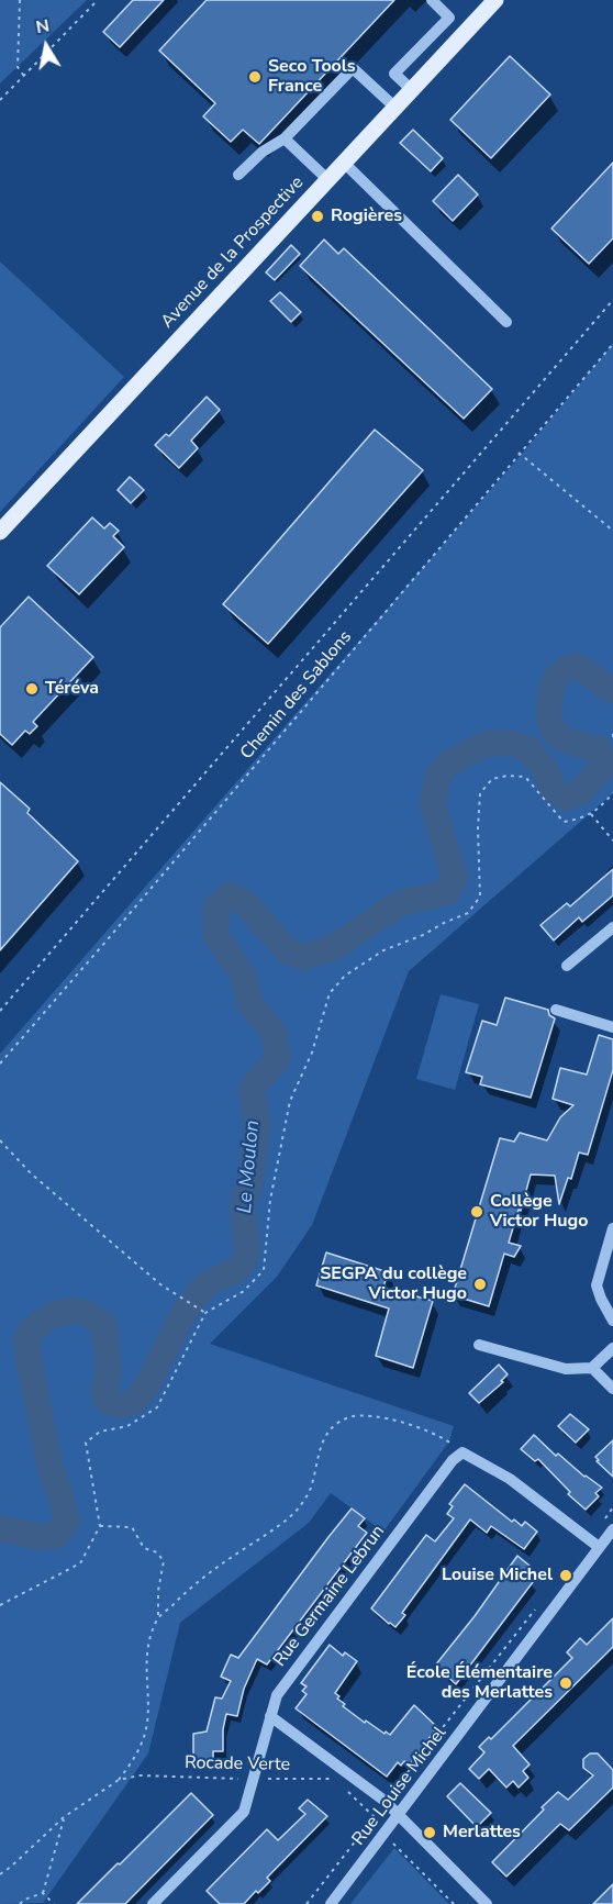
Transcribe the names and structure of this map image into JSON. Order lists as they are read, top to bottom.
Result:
{
  "streets": {
    "main road": ["Avenue de la Prospective"],
    "street": ["Rue Germaine Lebrun", "Rue Louise Michel"],
    "path": ["Chemin des Sablons", "Rocade Verte"]
  },
  "crossings": [
    ["Rue Germaine Lebrun", "Rocade Verte"]
  ],
  "water": ["Le Moulon"],
  "places": [
    "Seco Tools France",
    "Rogières",
    "Téréva",
    "Collège Victor Hugo",
    "SEGPA du collège Victor Hugo",
    "Louise Michel",
    "École Élémentaire des Merlattes",
    "Merlattes"
  ],
  "north": "top"
}
